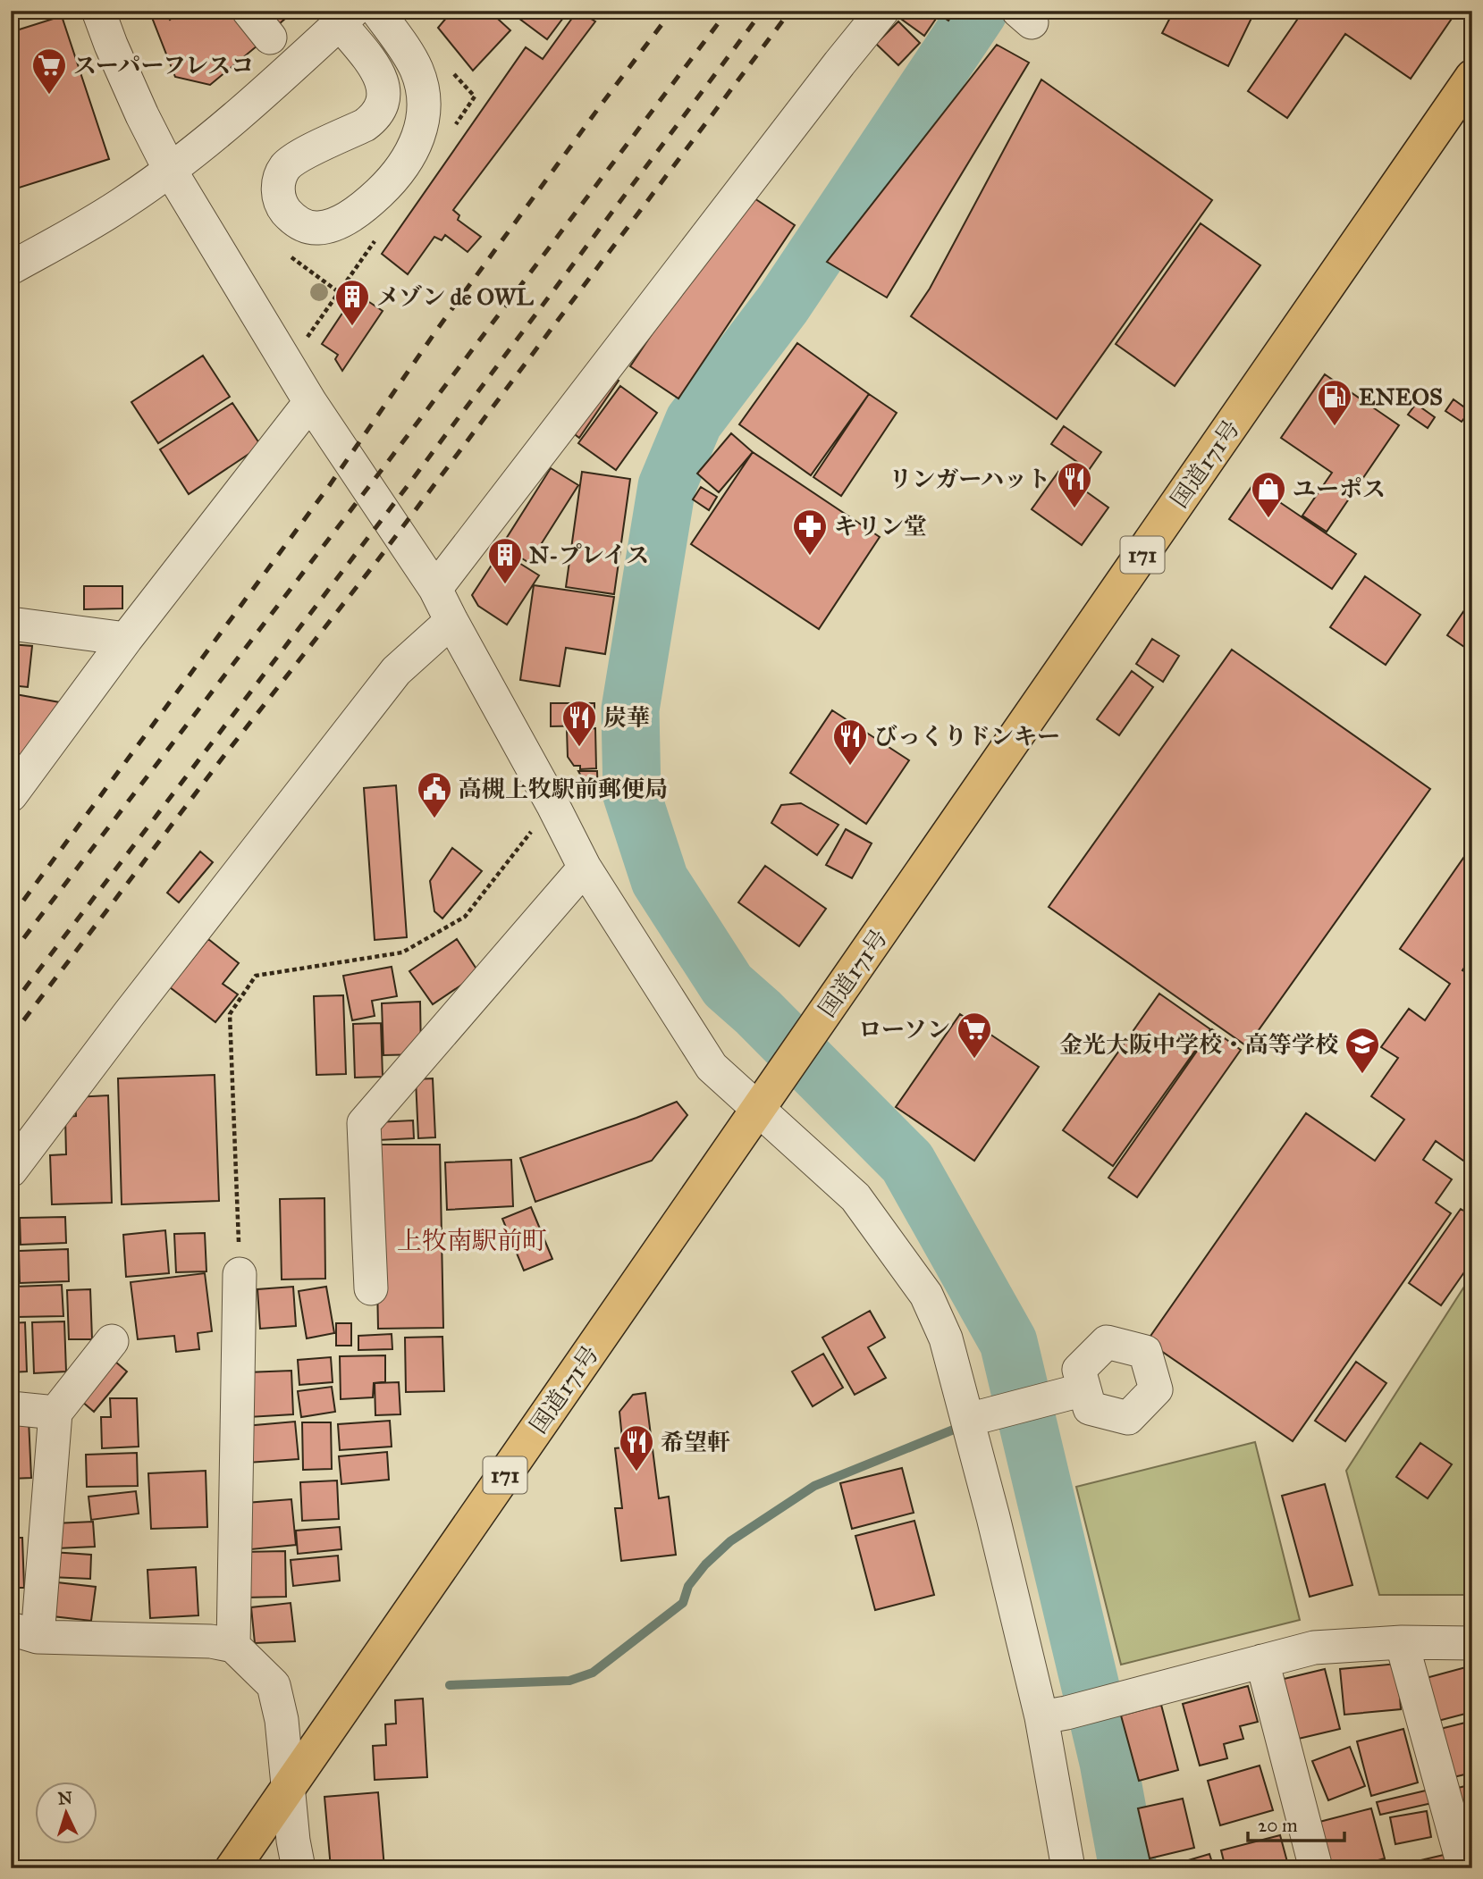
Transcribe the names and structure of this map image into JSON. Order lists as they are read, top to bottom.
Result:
{
  "streets": {
    "highway": ["国道171号", "171"]
  },
  "districts": ["上牧南駅前町"],
  "places": {
    "supermarket": ["スーパーフレスコ", "ローソン"],
    "building": ["メゾン de OWL", "N-プレイス"],
    "fuel station": ["ENEOS"],
    "restaurant": [
      "リンガーハット",
      "炭華",
      "びっくりドンキー",
      "希望軒"
    ],
    "shop": ["ユーポス"],
    "pharmacy": ["キリン堂"],
    "public building": ["高槻上牧駅前郵便局"],
    "school or university": ["金光大阪中学校・高等学校"]
  },
  "scale_bar": "20 m",
  "north": "top"
}
